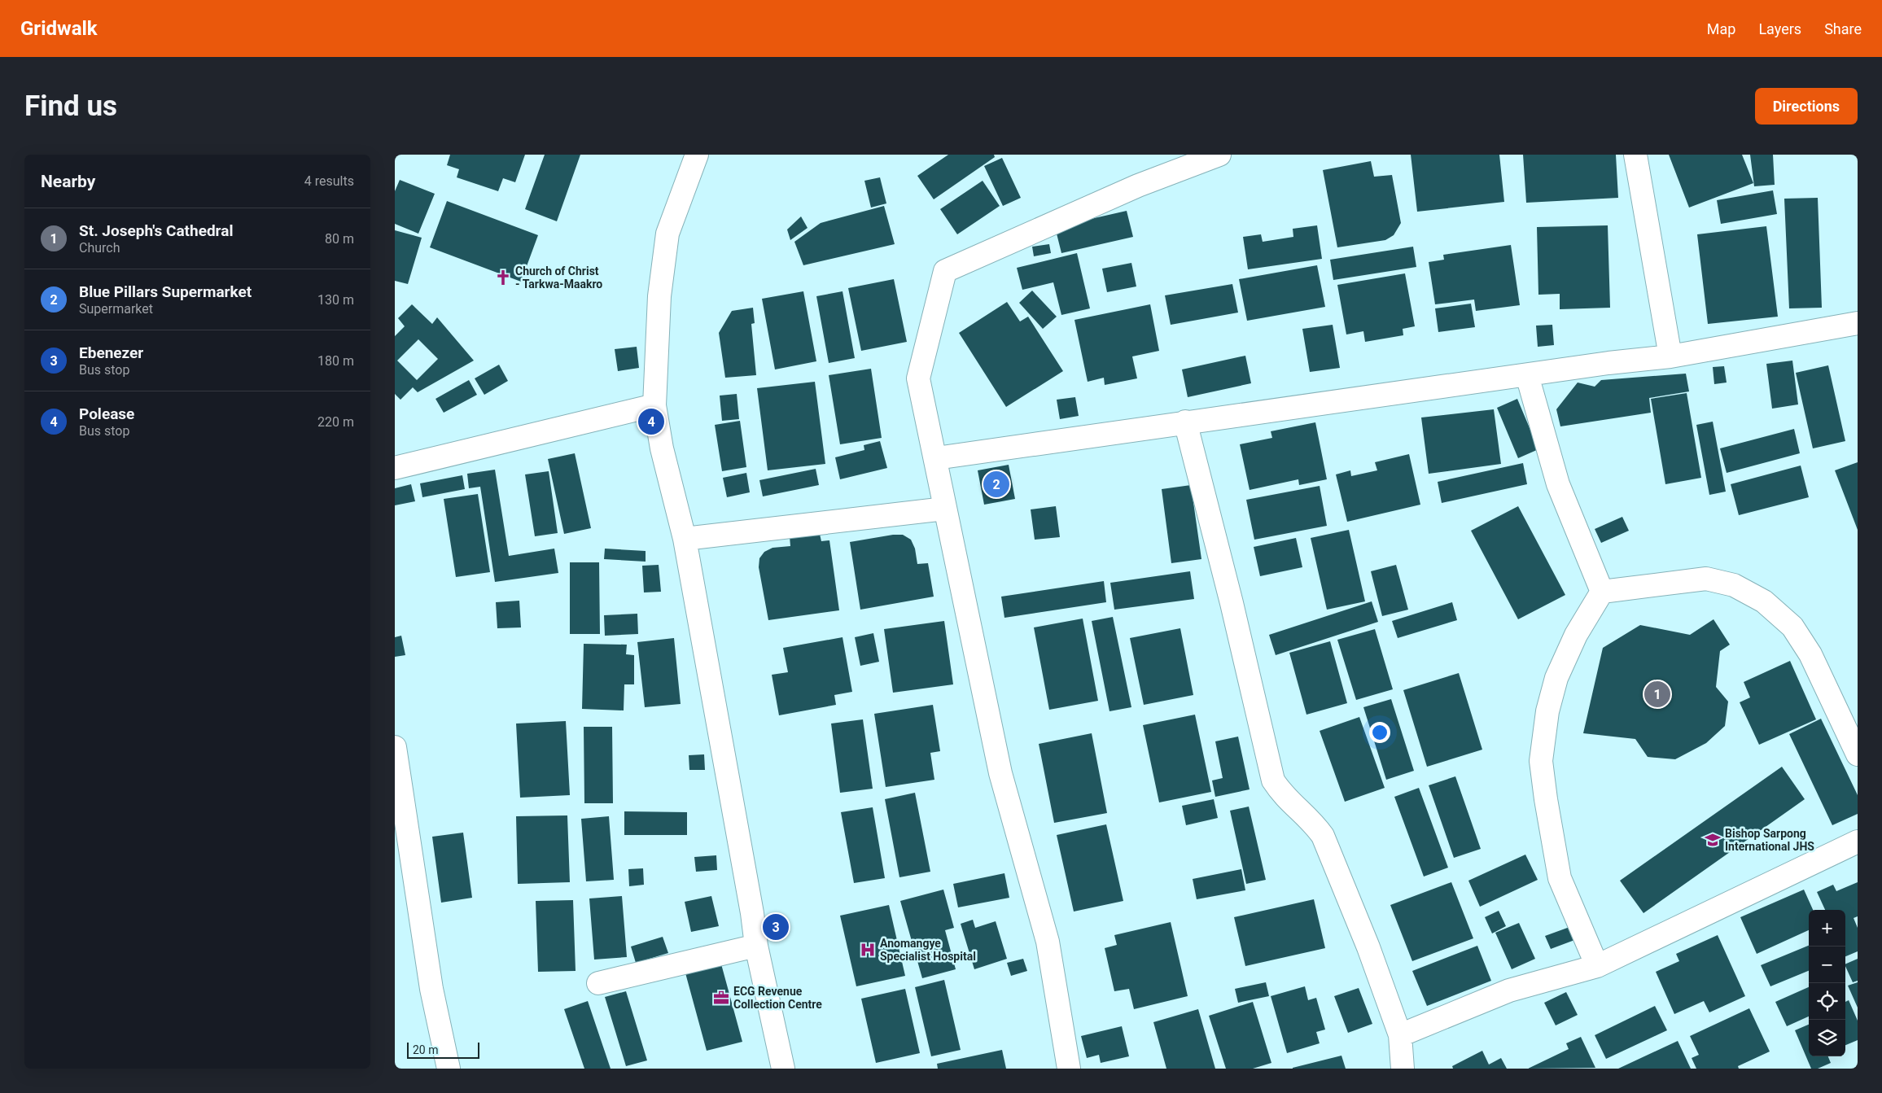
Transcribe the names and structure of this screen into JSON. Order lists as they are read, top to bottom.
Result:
{
  "places": {
    "church": ["Church of Christ - Tarkwa-Maakro"],
    "school or university": ["Bishop Sarpong International JHS"],
    "hospital": ["Anomangye Specialist Hospital"],
    "office": ["ECG Revenue Collection Centre"]
  },
  "scale_bar": "20 m",
  "page": {
    "header": "Gridwalk",
    "nav": ["Map", "Layers", "Share"],
    "buttons": "Directions",
    "title": "Find us",
    "heading": ["Nearby", "4 results"],
    "list": [
      {
        "mark": "1",
        "name": "St. Joseph's Cathedral",
        "note": "Church",
        "value": "80 m"
      },
      {
        "mark": "2",
        "name": "Blue Pillars Supermarket",
        "note": "Supermarket",
        "value": "130 m"
      },
      {
        "mark": "3",
        "name": "Ebenezer",
        "note": "Bus stop",
        "value": "180 m"
      },
      {
        "mark": "4",
        "name": "Polease",
        "note": "Bus stop",
        "value": "220 m"
      }
    ],
    "pins": [
      "4",
      "2",
      "1",
      "3"
    ],
    "map_buttons": ["+", "−"],
    "scale": "20 m"
  }
}
